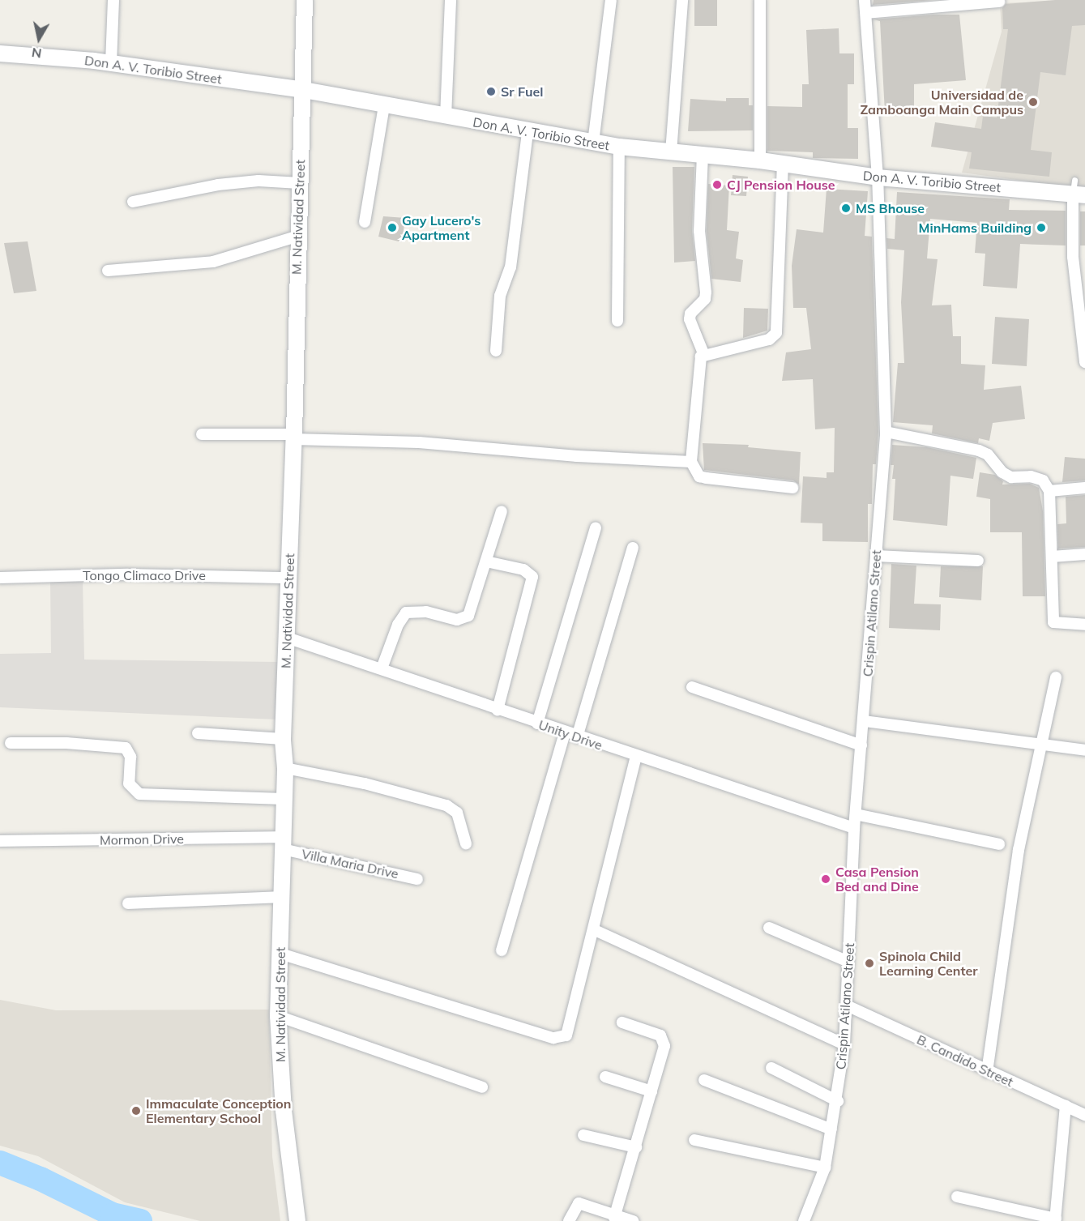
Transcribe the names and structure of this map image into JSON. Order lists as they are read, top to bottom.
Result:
{
  "streets": {
    "street": [
      "Don A. V. Toribio Street",
      "M. Natividad Street",
      "Tongo Climaco Drive",
      "Crispin Atilano Street",
      "Unity Drive",
      "Mormon Drive",
      "Villa Maria Drive",
      "B. Candido Street"
    ]
  },
  "crossings": [
    ["Don A. V. Toribio Street", "M. Natividad Street"],
    ["Don A. V. Toribio Street", "Crispin Atilano Street"],
    ["M. Natividad Street", "Tongo Climaco Drive"],
    ["M. Natividad Street", "Unity Drive"],
    ["M. Natividad Street", "Mormon Drive"],
    ["M. Natividad Street", "Villa Maria Drive"],
    ["Crispin Atilano Street", "Unity Drive"],
    ["Crispin Atilano Street", "B. Candido Street"],
    ["Mormon Drive", "Villa Maria Drive"]
  ],
  "places": [
    "Sr Fuel",
    "Universidad de Zamboanga Main Campus",
    "CJ Pension House",
    "MS Bhouse",
    "Gay Lucero's Apartment",
    "MinHams Building",
    "Casa Pension Bed and Dine",
    "Spinola Child Learning Center",
    "Immaculate Conception Elementary School"
  ],
  "north": "bottom"
}
